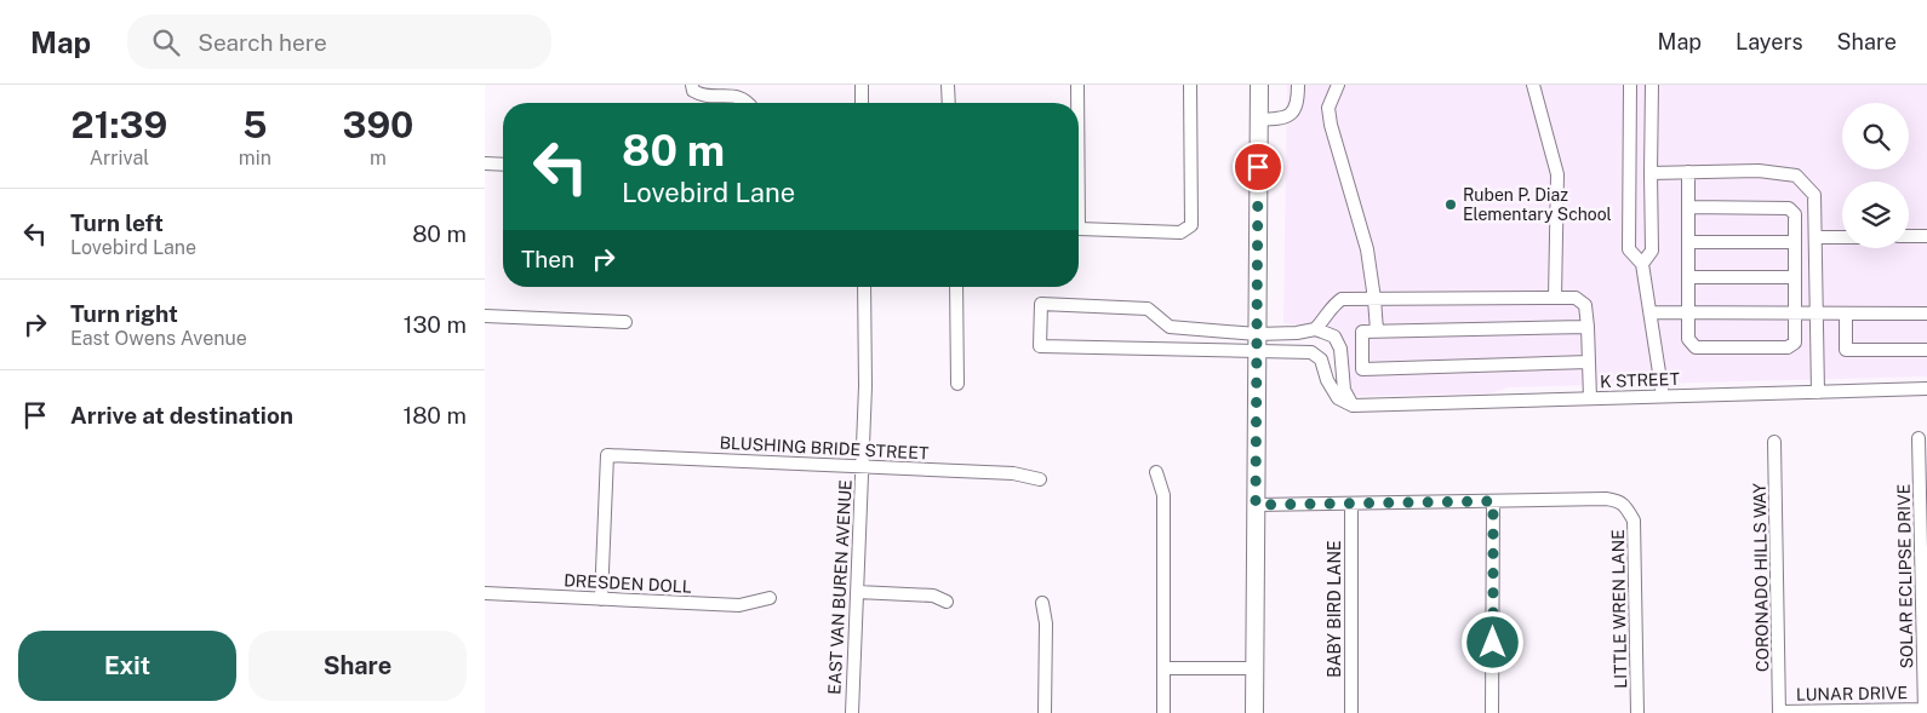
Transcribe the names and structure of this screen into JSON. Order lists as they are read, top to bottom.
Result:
{
  "streets": {
    "street": [
      "K STREET",
      "BLUSHING BRIDE STREET",
      "SOLAR ECLIPSE DRIVE",
      "CORONADO HILLS WAY",
      "DRESDEN DOLL",
      "EAST VAN BUREN AVENUE",
      "BABY BIRD LANE",
      "LITTLE WREN LANE",
      "LUNAR DRIVE"
    ]
  },
  "crossings": [
    ["BLUSHING BRIDE STREET", "DRESDEN DOLL"],
    ["BLUSHING BRIDE STREET", "EAST VAN BUREN AVENUE"],
    ["SOLAR ECLIPSE DRIVE", "LUNAR DRIVE"],
    ["CORONADO HILLS WAY", "LUNAR DRIVE"]
  ],
  "places": ["Ruben P. Diaz Elementary School"],
  "page": {
    "header": "Map",
    "search": "Search here",
    "nav": ["Map", "Layers", "Share"],
    "eta": [
      "21:39",
      "Arrival",
      "5",
      "min",
      "390",
      "m"
    ],
    "turn": ["80 m", "Lovebird Lane"],
    "list": [
      {
        "name": "Turn left",
        "note": "Lovebird Lane",
        "value": "80 m"
      },
      {
        "name": "Turn right",
        "note": "East Owens Avenue",
        "value": "130 m"
      },
      {
        "name": "Arrive at destination",
        "value": "180 m"
      }
    ],
    "then": "Then",
    "buttons": ["Exit", "Share"]
  }
}
